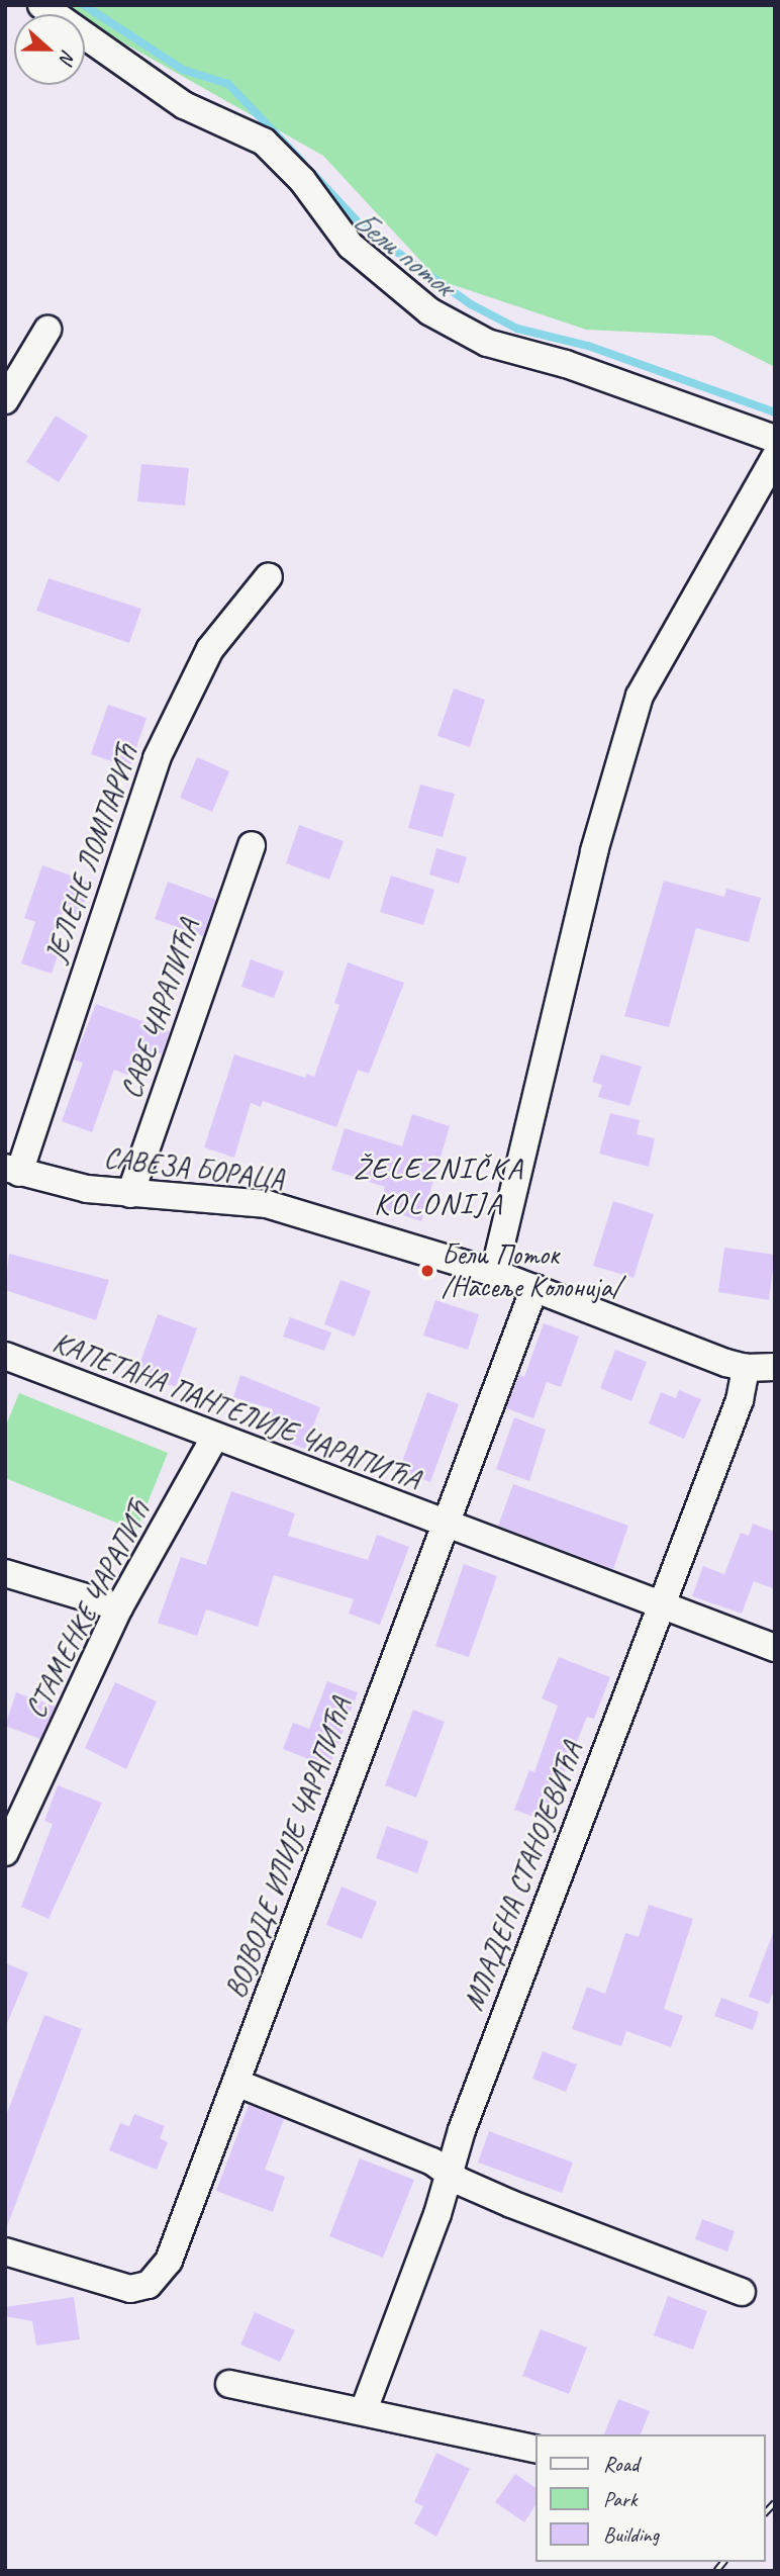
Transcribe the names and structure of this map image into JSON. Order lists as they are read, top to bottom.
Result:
{
  "streets": {
    "street": [
      "ЈЕЛЕНЕ ЛОМПАРИЋ",
      "САВЕ ЧАРАПИЋА",
      "САВЕЗА БОРАЦА",
      "КАПЕТАНА ПАНТЕЛИЈЕ ЧАРАПИЋА",
      "СТАМЕНКЕ ЧАРАПИЋ",
      "ВОЈВОДЕ ИЛИЈЕ ЧАРАПИЋА",
      "МЛАДЕНА СТАНОЈЕВИЋА"
    ]
  },
  "crossings": [
    ["ЈЕЛЕНЕ ЛОМПАРИЋ", "САВЕЗА БОРАЦА"],
    ["САВЕ ЧАРАПИЋА", "САВЕЗА БОРАЦА"],
    ["САВЕЗА БОРАЦА", "ВОЈВОДЕ ИЛИЈЕ ЧАРАПИЋА"],
    ["САВЕЗА БОРАЦА", "МЛАДЕНА СТАНОЈЕВИЋА"],
    ["КАПЕТАНА ПАНТЕЛИЈЕ ЧАРАПИЋА", "СТАМЕНКЕ ЧАРАПИЋ"],
    ["КАПЕТАНА ПАНТЕЛИЈЕ ЧАРАПИЋА", "ВОЈВОДЕ ИЛИЈЕ ЧАРАПИЋА"],
    ["КАПЕТАНА ПАНТЕЛИЈЕ ЧАРАПИЋА", "МЛАДЕНА СТАНОЈЕВИЋА"]
  ],
  "districts": ["ŽELEZNIČKA KOLONIJA"],
  "water": ["Бели поток"],
  "places": ["Бели Поток /Насеље Колонија/"],
  "legend": ["Road", "Park", "Building"],
  "north": "right"
}
